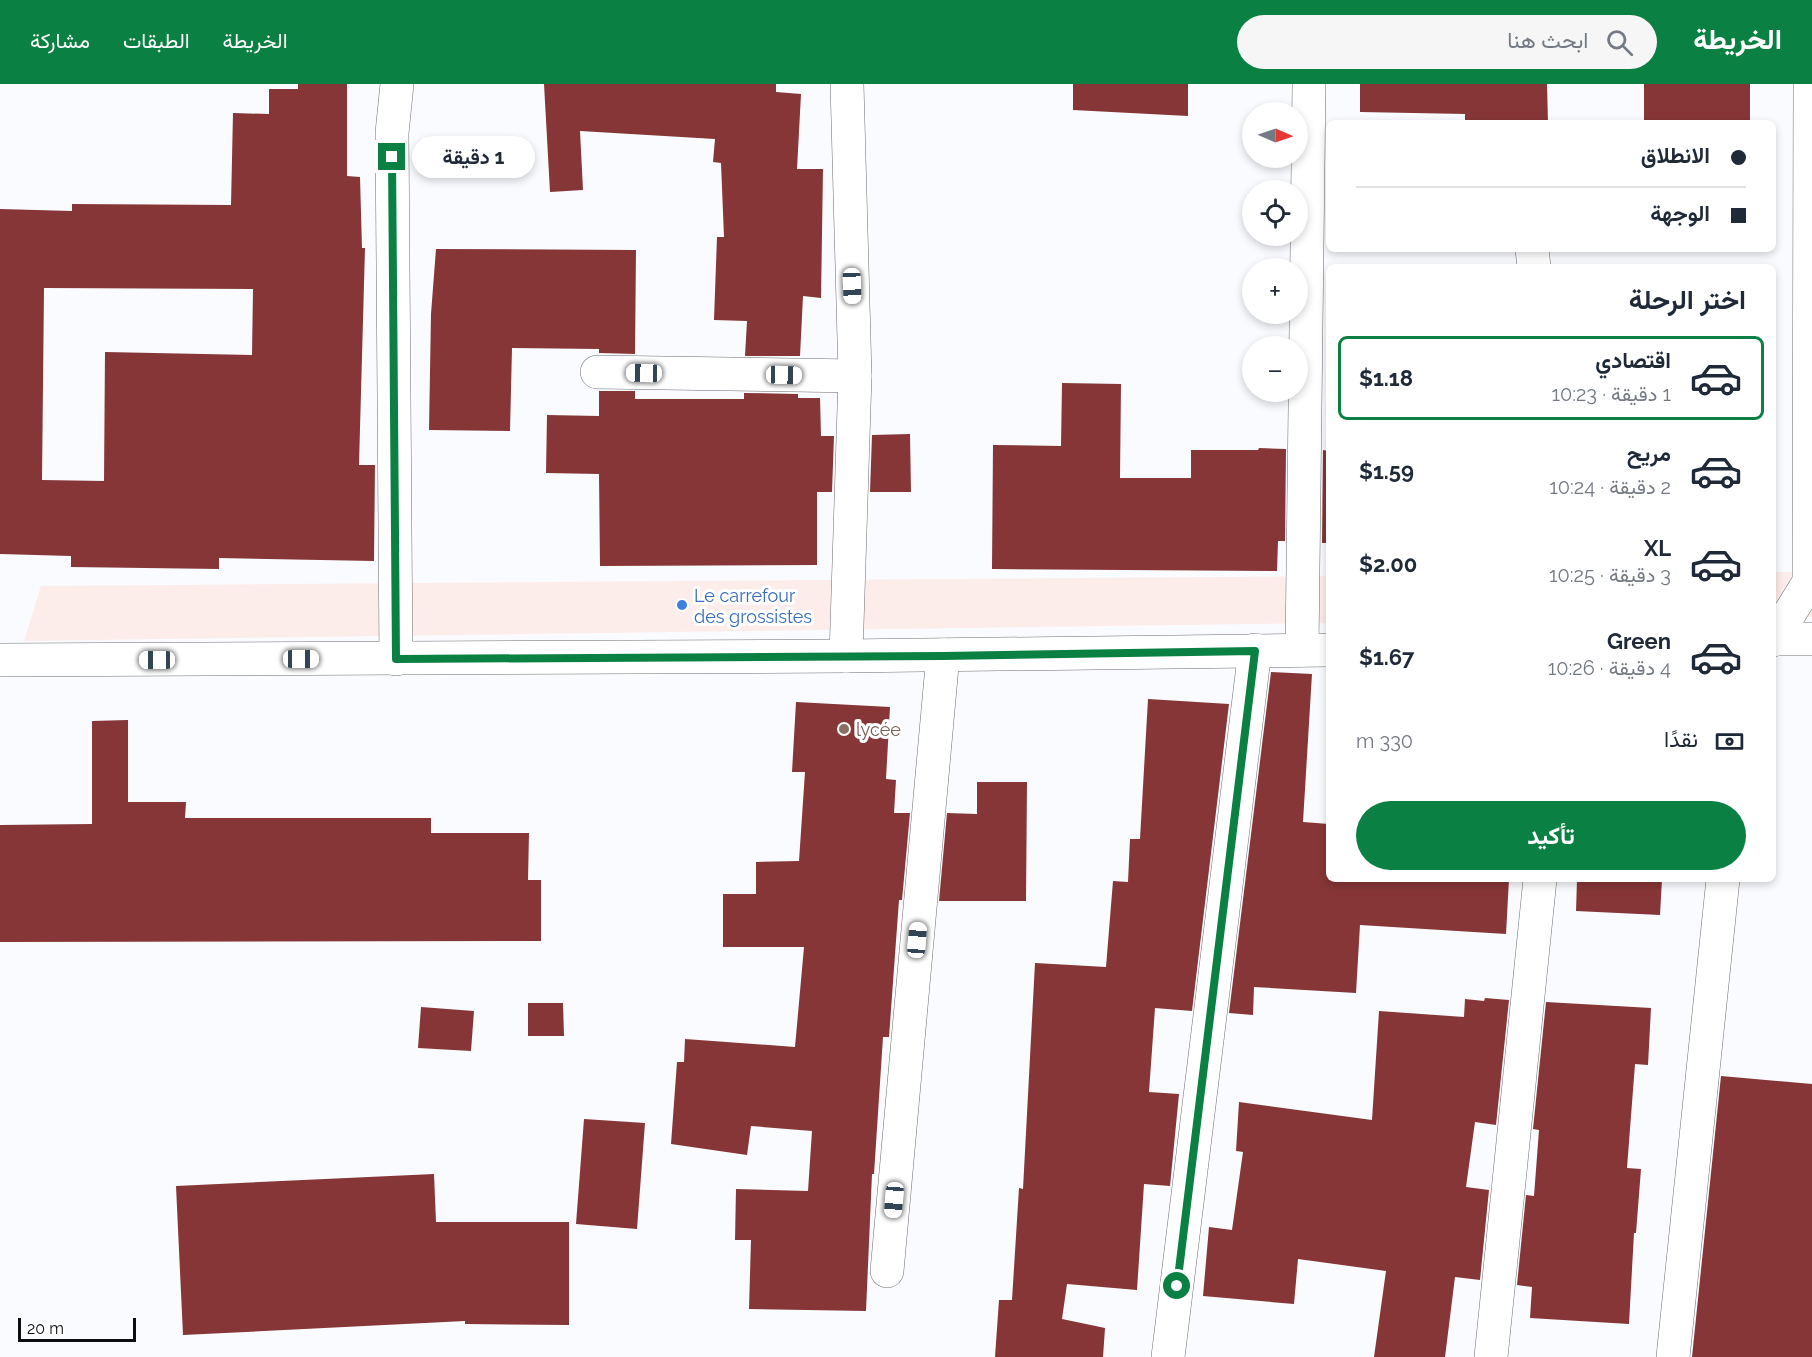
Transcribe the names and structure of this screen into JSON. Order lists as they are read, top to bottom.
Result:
{
  "places": ["Le carrefour des grossistes", "lycée"],
  "scale_bar": "20 m",
  "north": "right",
  "page": {
    "header": "الخريطة",
    "search": "ابحث هنا",
    "nav": ["الخريطة", "الطبقات", "مشاركة"],
    "map_buttons": ["+", "−"],
    "banner": ["الانطلاق", "الوجهة"],
    "bubble": "1 دقيقة",
    "heading": "اختر الرحلة",
    "list": [
      {
        "name": "اقتصادي",
        "note": "1 دقيقة · 10:23",
        "value": "$1.18"
      },
      {
        "name": "مريح",
        "note": "2 دقيقة · 10:24",
        "value": "$1.59"
      },
      {
        "name": "XL",
        "note": "3 دقيقة · 10:25",
        "value": "$2.00"
      },
      {
        "name": "Green",
        "note": "4 دقيقة · 10:26",
        "value": "$1.67"
      }
    ],
    "pay": ["نقدًا", "330 m"],
    "buttons": "تأكيد",
    "scale": "20 m"
  }
}
